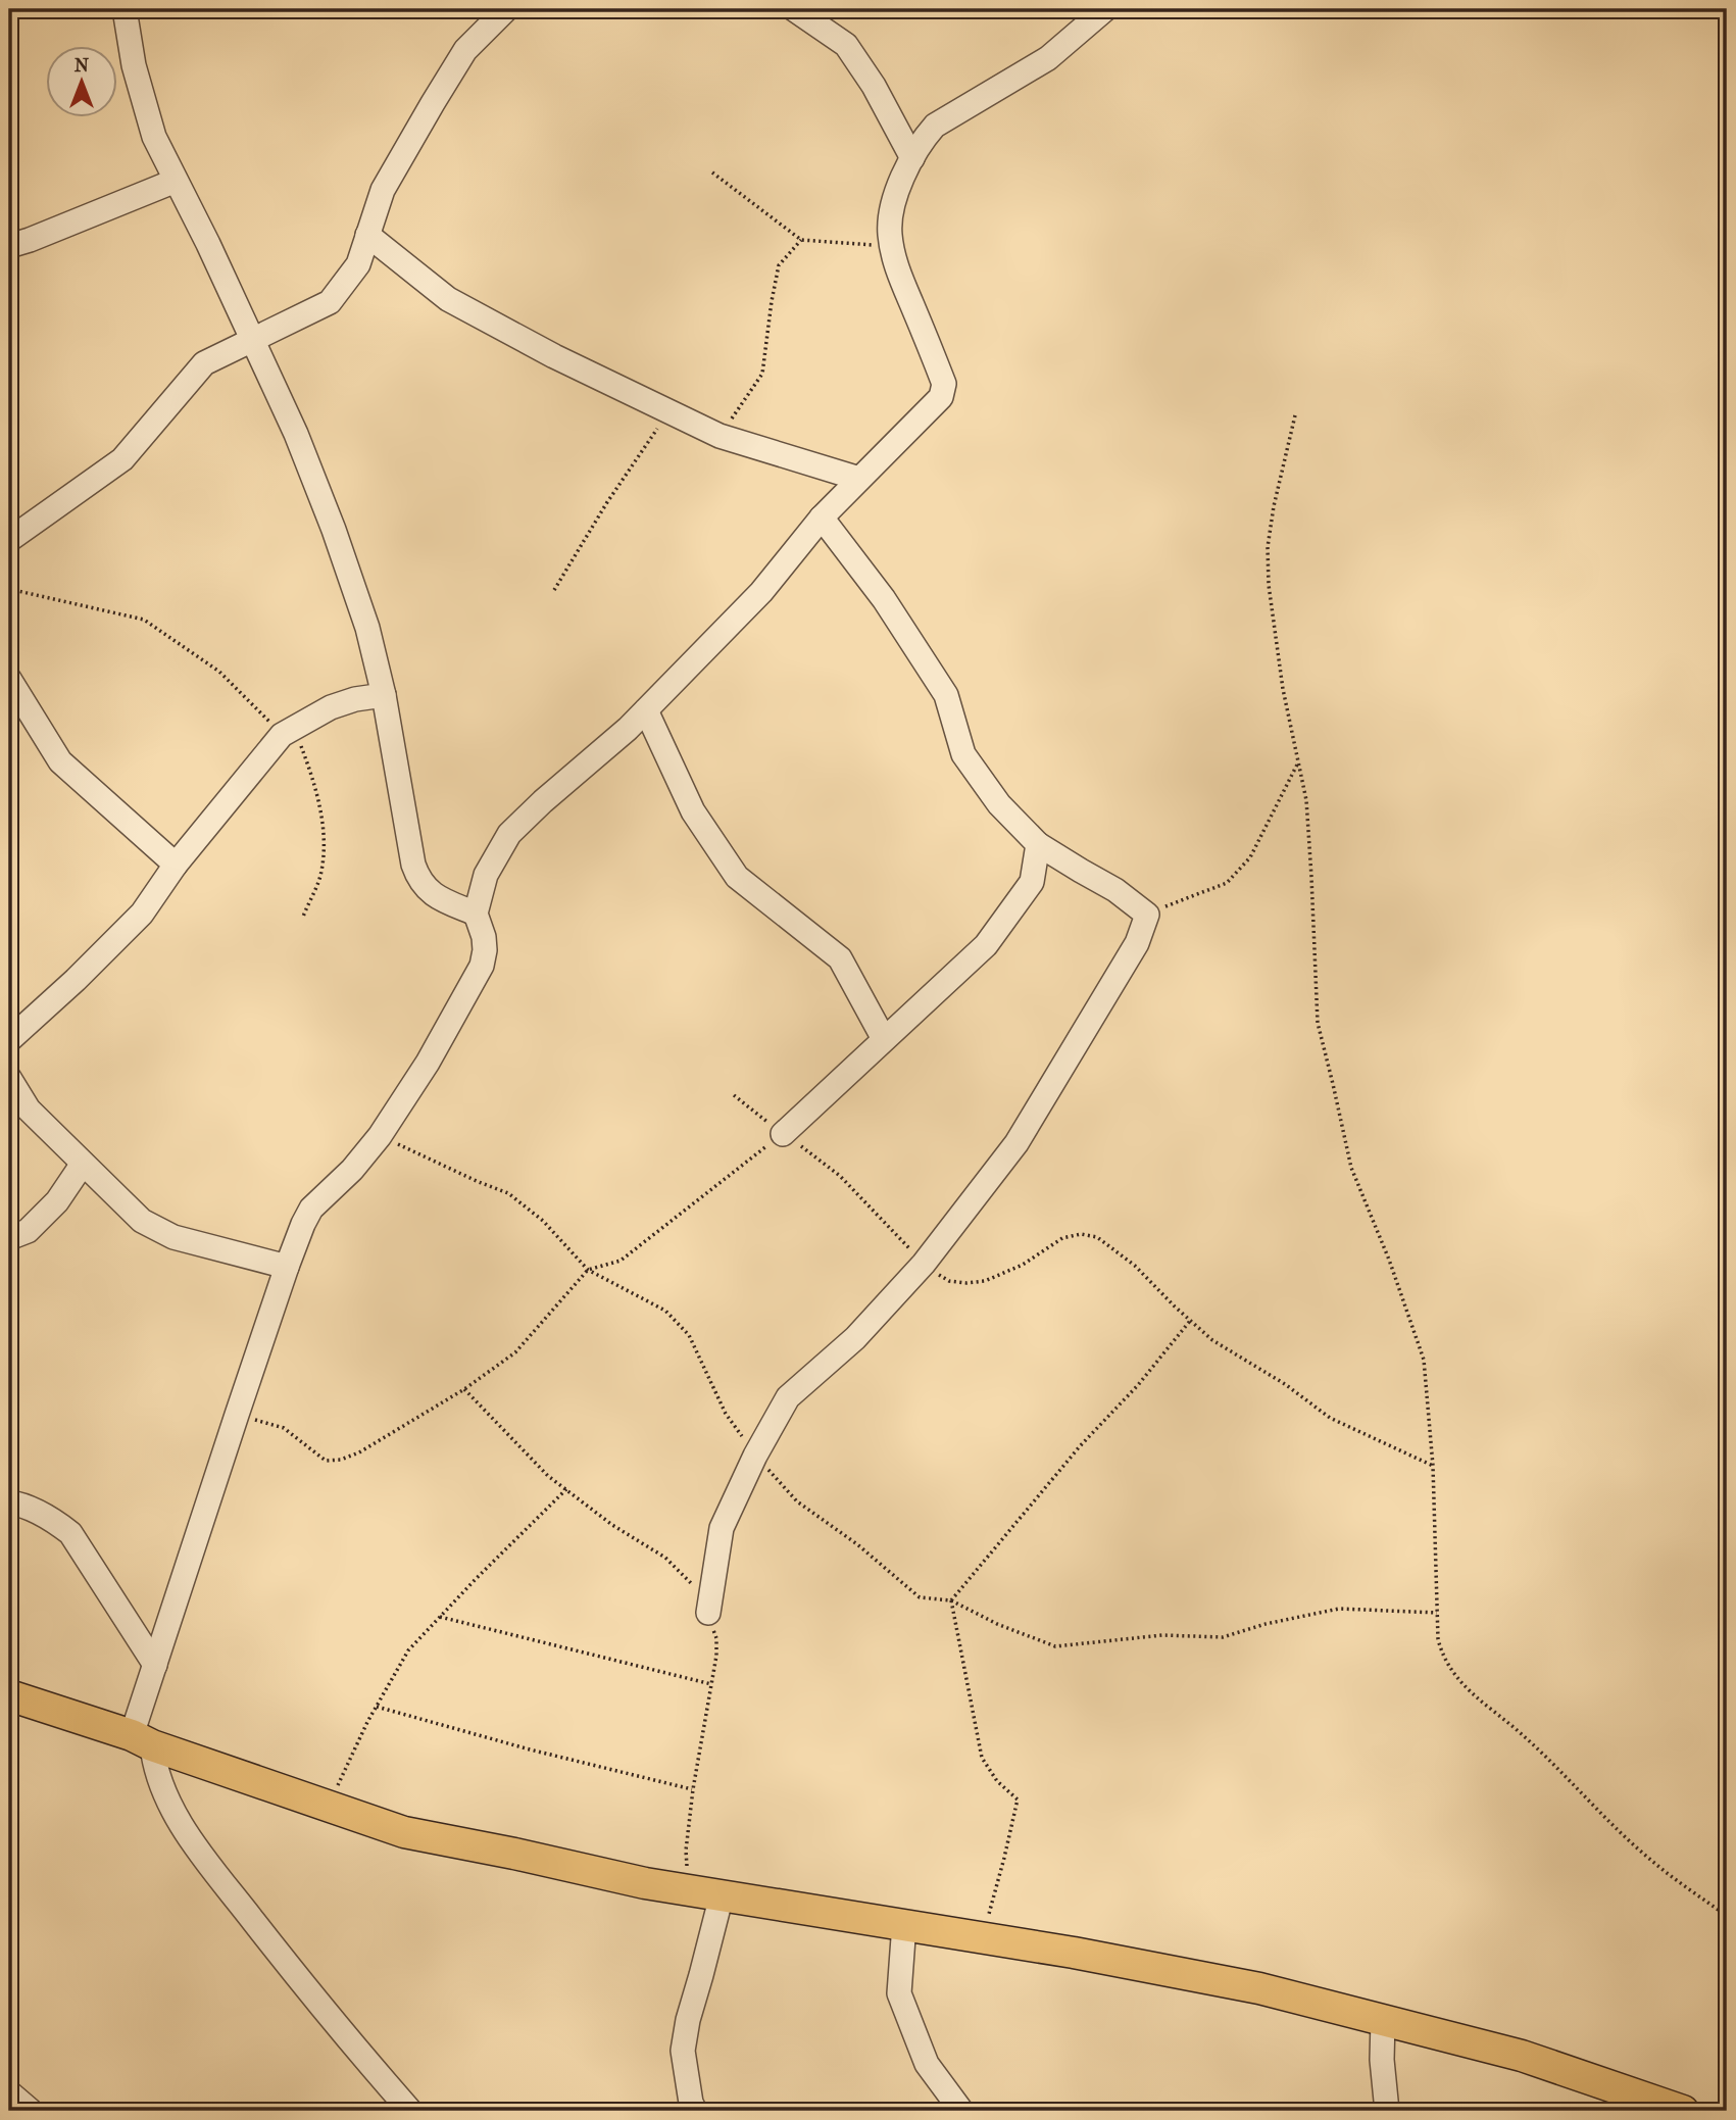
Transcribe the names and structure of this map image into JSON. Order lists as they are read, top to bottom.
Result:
{
  "north": "top"
}
